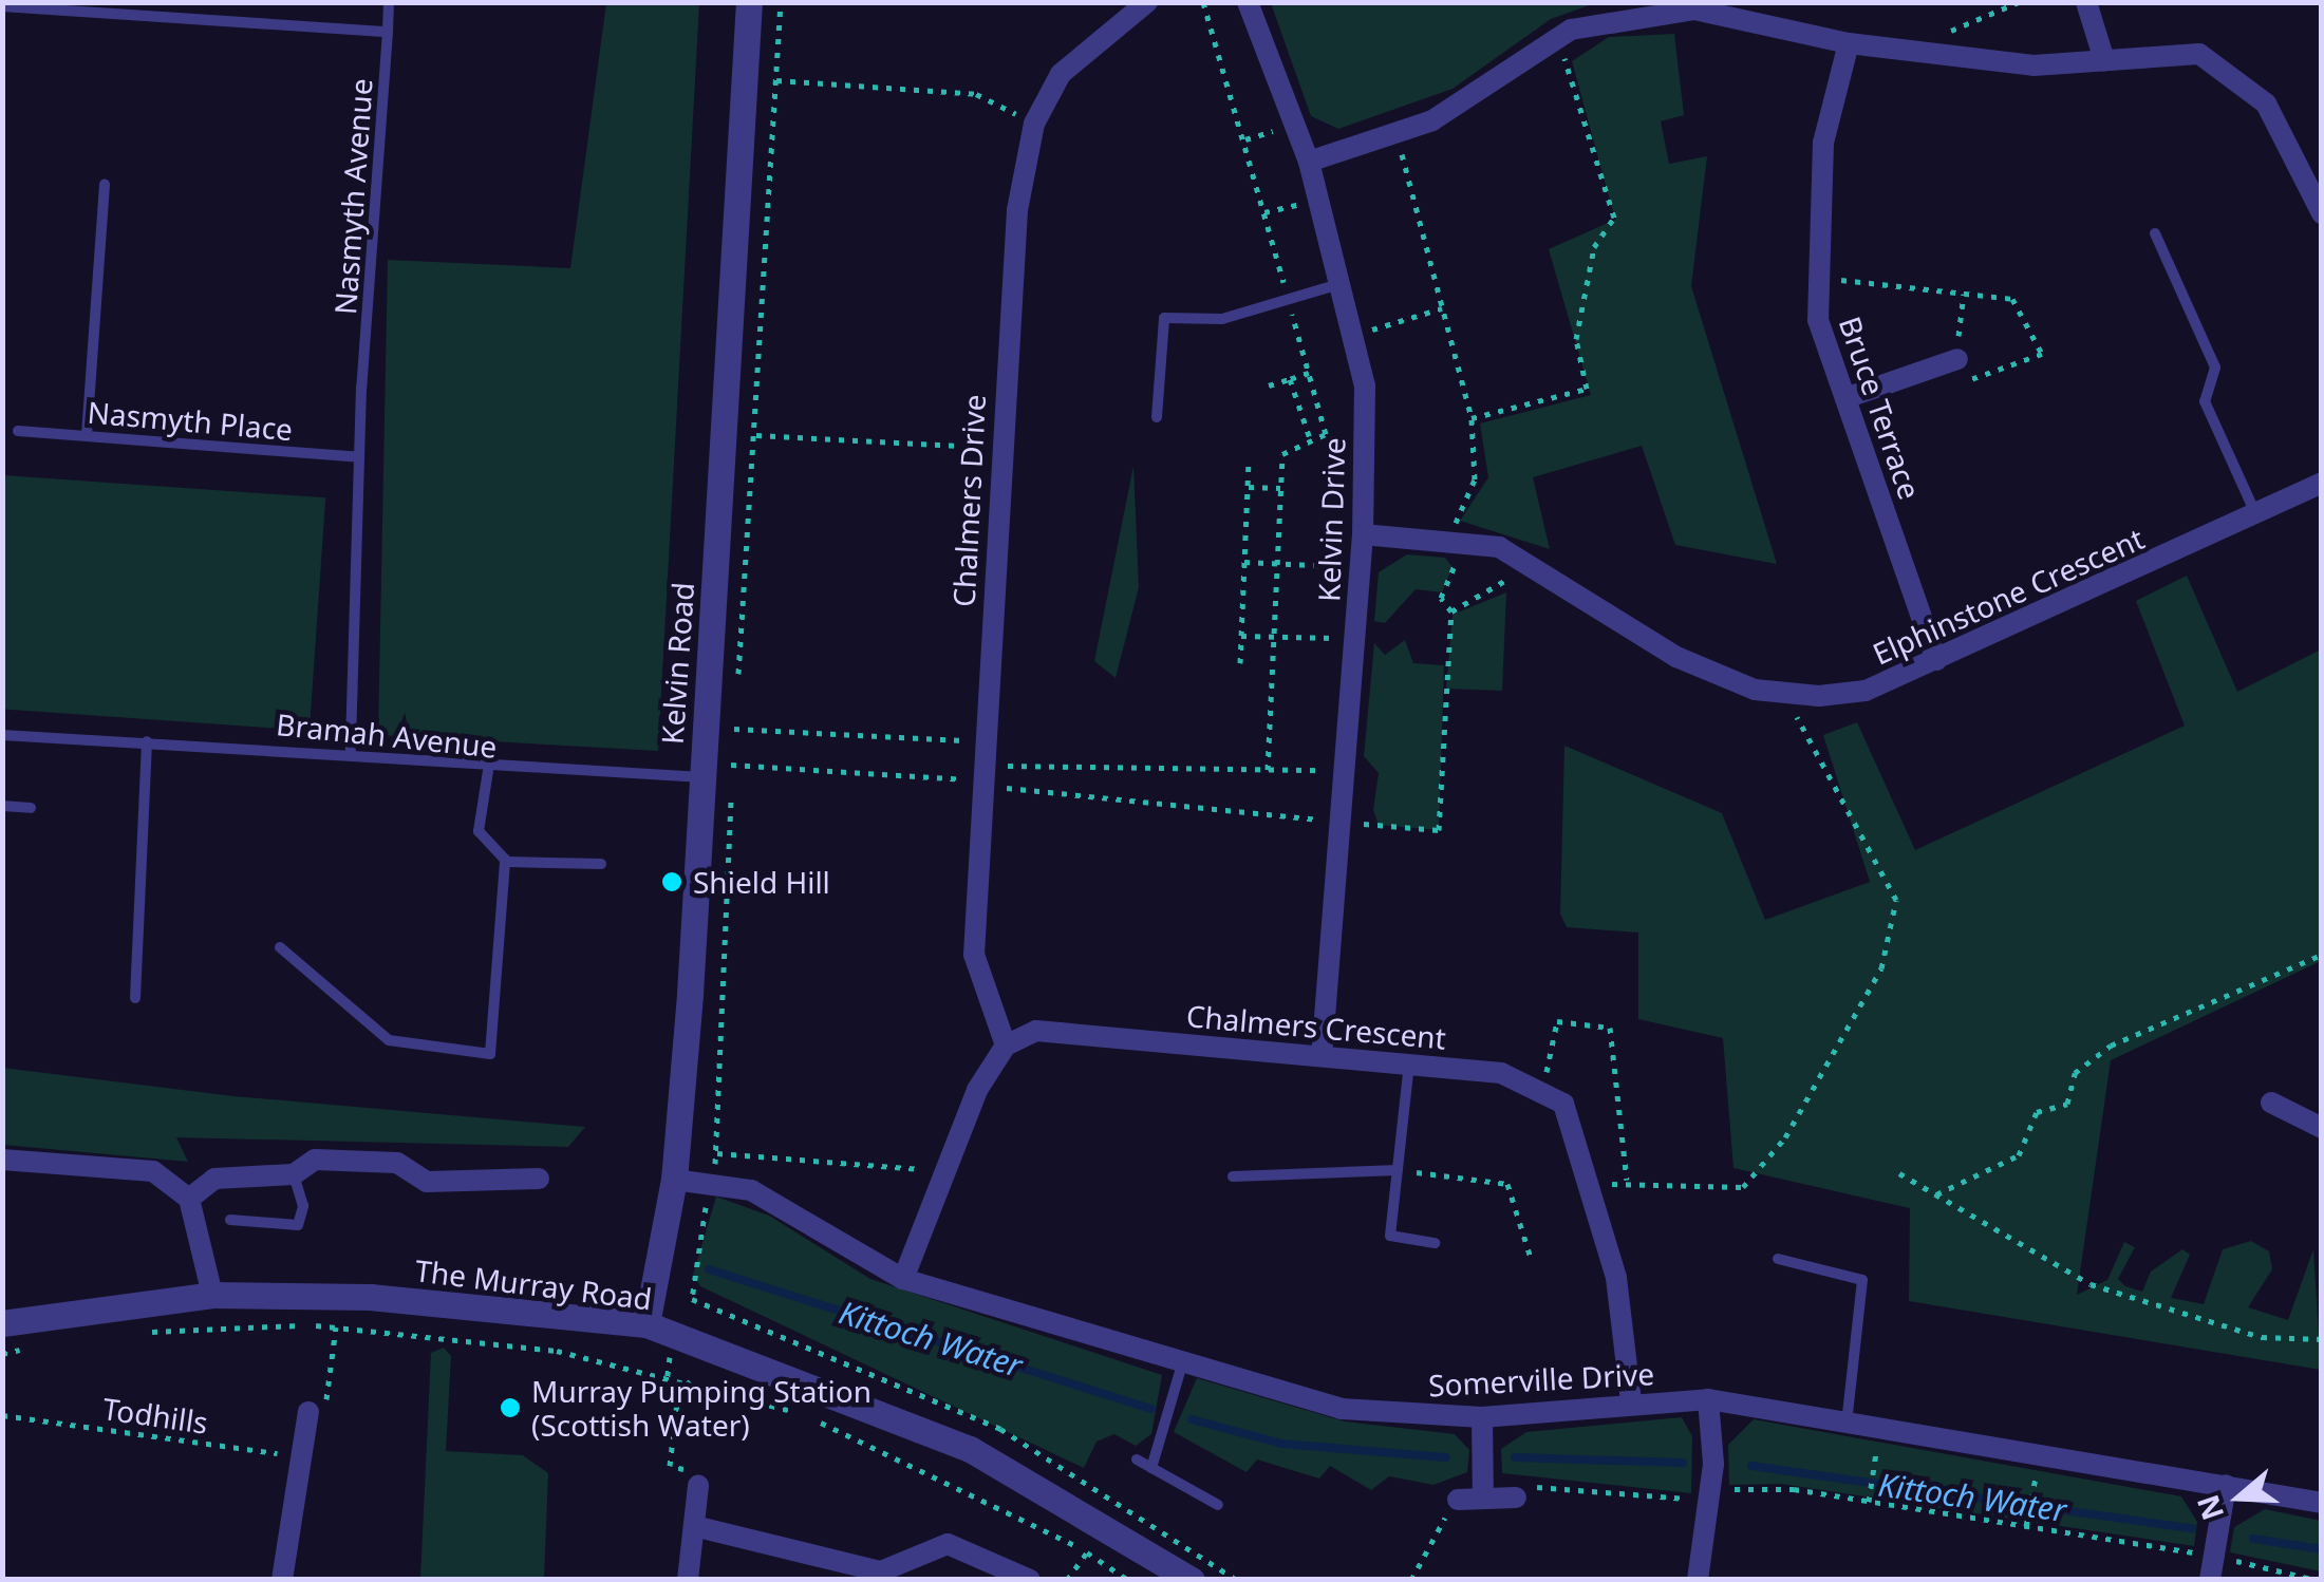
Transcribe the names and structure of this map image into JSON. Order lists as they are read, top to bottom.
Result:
{
  "streets": {
    "street": [
      "Bruce Terrace",
      "Chalmers Drive",
      "Kelvin Drive",
      "Elphinstone Crescent",
      "Kelvin Road",
      "Chalmers Crescent",
      "The Murray Road",
      "Somerville Drive"
    ],
    "lane": ["Nasmyth Avenue", "Nasmyth Place", "Bramah Avenue"],
    "path": ["Todhills"]
  },
  "crossings": [
    ["Nasmyth Avenue", "Nasmyth Place"],
    ["Nasmyth Avenue", "Bramah Avenue"],
    ["Bruce Terrace", "Elphinstone Crescent"],
    ["Chalmers Drive", "Chalmers Crescent"],
    ["Kelvin Drive", "Elphinstone Crescent"],
    ["Kelvin Drive", "Chalmers Crescent"],
    ["Kelvin Road", "Bramah Avenue"],
    ["Kelvin Road", "The Murray Road"],
    ["Kelvin Road", "Somerville Drive"]
  ],
  "water": ["Kittoch Water"],
  "places": ["Shield Hill", "Murray Pumping Station (Scottish Water)"],
  "north": "left"
}
